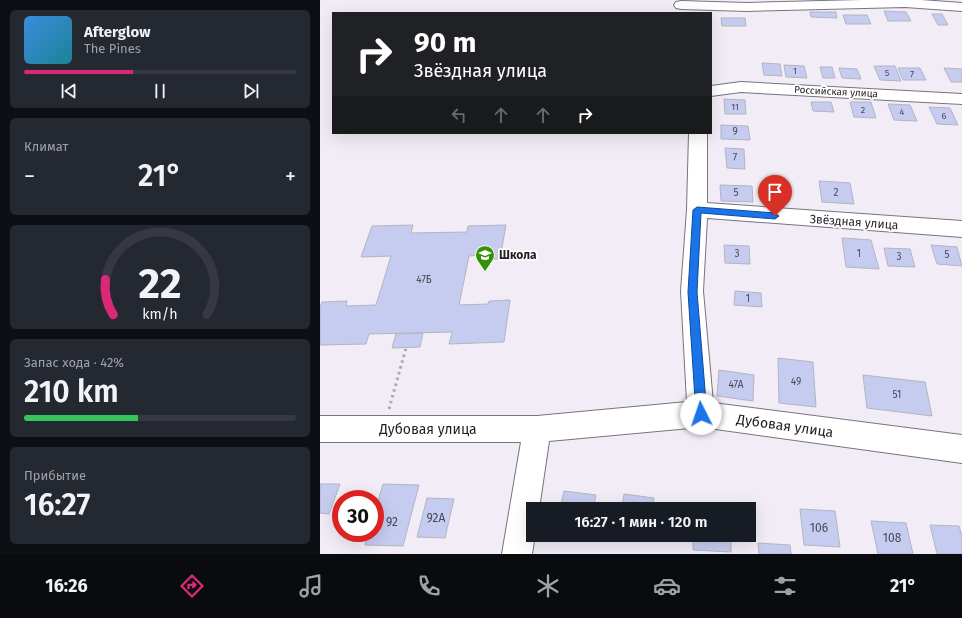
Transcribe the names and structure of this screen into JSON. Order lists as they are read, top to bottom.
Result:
{
  "streets": {
    "street": ["Российская улица", "Звёздная улица", "Дубовая улица"]
  },
  "places": {
    "school or university": ["Школа"]
  },
  "house_numbers": [
    "1",
    "5",
    "7",
    "11",
    "2",
    "4",
    "6",
    "9",
    "7",
    "5",
    "2",
    "3",
    "1",
    "5",
    "3",
    "47Б",
    "1",
    "49",
    "47А",
    "51",
    "92А",
    "92",
    "106",
    "108"
  ],
  "page": {
    "turn": ["90 m", "Звёздная улица"],
    "song": ["Afterglow", "The Pines"],
    "tile": [
      "Климат",
      ["Запас хода · 42%", "210 km"],
      ["Прибытие", "16:27"]
    ],
    "heat": ["−", "21°", "+"],
    "limit": "30",
    "trip": "16:27 · 1 мин · 120 m",
    "tabs": ["16:26", "21°"],
    "gauge": ["22", "km/h"]
  }
}
